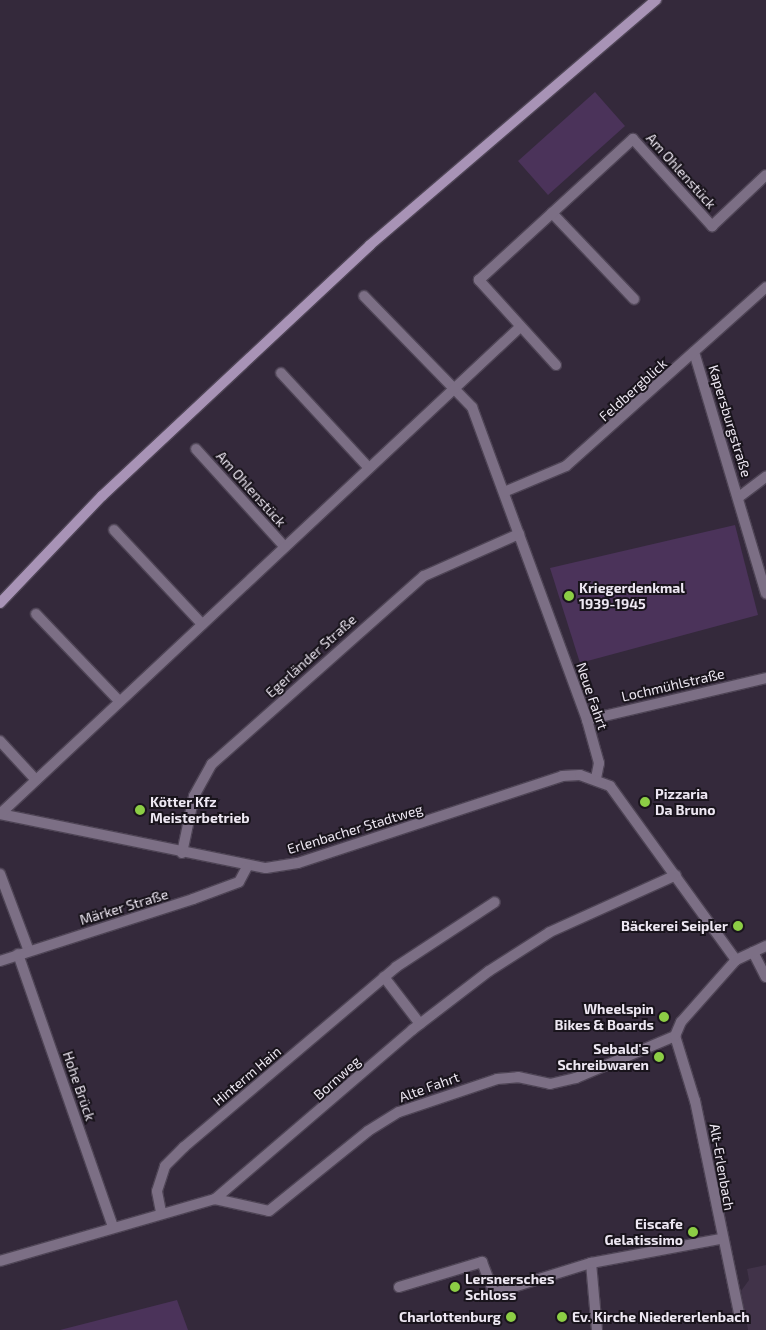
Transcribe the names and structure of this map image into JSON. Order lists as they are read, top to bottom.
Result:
{
  "streets": {
    "street": [
      "Am Ohlenstück",
      "Feldbergblick",
      "Kapersburgstraße",
      "Egerländer Straße",
      "Lochmühlstraße",
      "Neue Fahrt",
      "Erlenbacher Stadtweg",
      "Märker Straße",
      "Hinterm Hain",
      "Bornweg",
      "Hohe Brück",
      "Alte Fahrt",
      "Alt-Erlenbach"
    ]
  },
  "crossings": [
    ["Am Ohlenstück", "Neue Fahrt"],
    ["Am Ohlenstück", "Erlenbacher Stadtweg"],
    ["Feldbergblick", "Kapersburgstraße"],
    ["Feldbergblick", "Neue Fahrt"],
    ["Egerländer Straße", "Neue Fahrt"],
    ["Egerländer Straße", "Erlenbacher Stadtweg"],
    ["Lochmühlstraße", "Neue Fahrt"],
    ["Neue Fahrt", "Erlenbacher Stadtweg"],
    ["Erlenbacher Stadtweg", "Märker Straße"],
    ["Märker Straße", "Hohe Brück"],
    ["Hinterm Hain", "Bornweg"],
    ["Bornweg", "Hohe Brück"],
    ["Bornweg", "Alte Fahrt"],
    ["Alte Fahrt", "Alt-Erlenbach"]
  ],
  "places": [
    "Kriegerdenkmal 1939-1945",
    "Pizzaria Da Bruno",
    "Kötter Kfz Meisterbetrieb",
    "Bäckerei Seipler",
    "Wheelspin Bikes & Boards",
    "Sebald's Schreibwaren",
    "Eiscafe Gelatissimo",
    "Lersnersches Schloss",
    "Charlottenburg",
    "Ev. Kirche Niedererlenbach"
  ]
}
